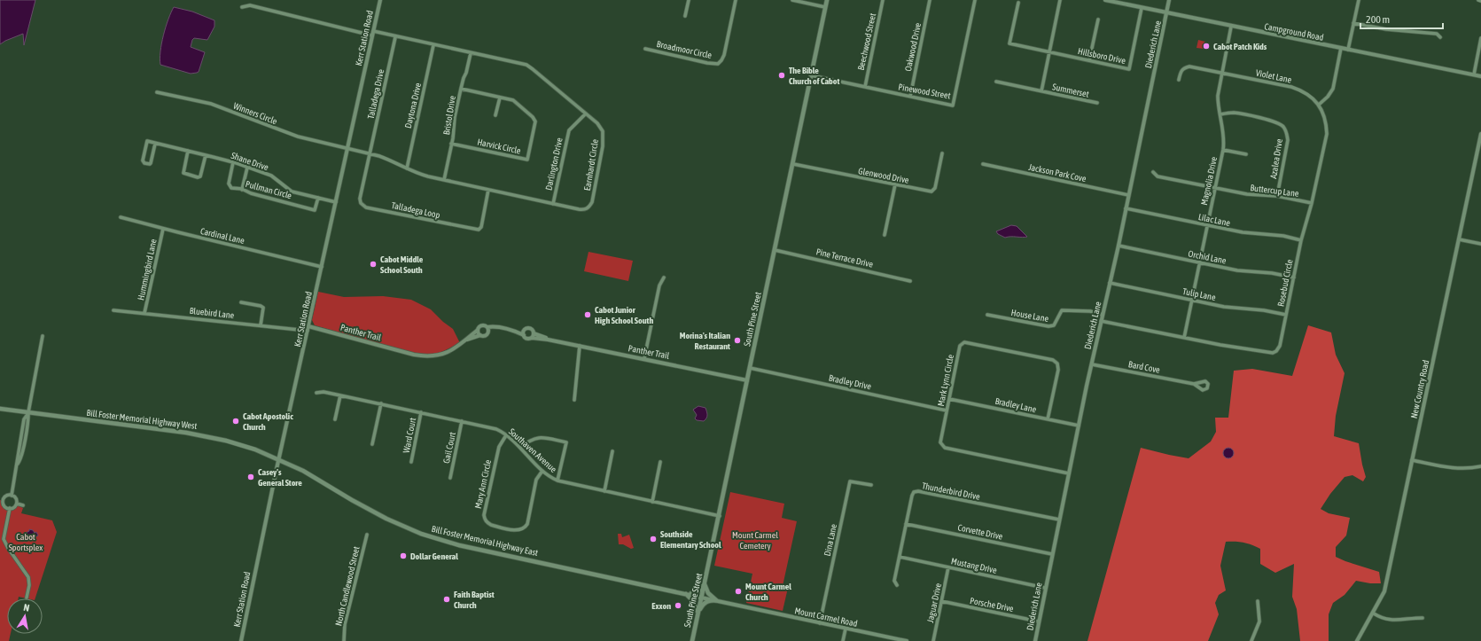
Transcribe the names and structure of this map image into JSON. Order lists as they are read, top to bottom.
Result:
{
  "streets": {
    "main road": ["South Pine Street", "Bill Foster Memorial Highway West", "Bill Foster Memorial Highway East"],
    "street": [
      "Campground Road",
      "Kerr Station Road",
      "Beechwood Street",
      "Diederich Lane",
      "Oakwood Drive",
      "Broadmoor Circle",
      "Hillsboro Drive",
      "Violet Lane",
      "Summerset",
      "Pinewood Street",
      "Talladega Drive",
      "Daytona Drive",
      "Winners Circle",
      "Bristol Drive",
      "Harvick Circle",
      "Azalea Drive",
      "Shane Drive",
      "Darlington Drive",
      "Earnhardt Circle",
      "Jackson Park Cove",
      "Glenwood Drive",
      "Magnolia Drive",
      "Pullman Circle",
      "Buttercup Lane",
      "Talladega Loop",
      "Lilac Lane",
      "Cardinal Lane",
      "Orchid Lane",
      "Pine Terrace Drive",
      "Hummingbird Lane",
      "Rosebud Circle",
      "Tulip Lane",
      "Bluebird Lane",
      "House Lane",
      "Panther Trail",
      "Bard Cove",
      "Mark Lynn Circle",
      "Bradley Drive",
      "New Country Road",
      "Bradley Lane",
      "Ward Court",
      "Gail Court",
      "Southaven Avenue",
      "Mary Ann Circle",
      "Thunderbird Drive",
      "Corvette Drive",
      "Dina Lane",
      "Mustang Drive",
      "North Candlewood Street",
      "Jaguar Drive",
      "Porsche Drive",
      "Mount Carmel Road"
    ]
  },
  "crossings": [
    ["Campground Road", "Diederich Lane"],
    ["Campground Road", "Hillsboro Drive"],
    ["Campground Road", "Magnolia Drive"],
    ["Kerr Station Road", "Winners Circle"],
    ["Kerr Station Road", "Shane Drive"],
    ["Kerr Station Road", "Earnhardt Circle"],
    ["Kerr Station Road", "Cardinal Lane"],
    ["Kerr Station Road", "Bluebird Lane"],
    ["Kerr Station Road", "Panther Trail"],
    ["Kerr Station Road", "Bill Foster Memorial Highway West"],
    ["Kerr Station Road", "Bill Foster Memorial Highway East"],
    ["Beechwood Street", "Pinewood Street"],
    ["Diederich Lane", "Jackson Park Cove"],
    ["Diederich Lane", "Lilac Lane"],
    ["Diederich Lane", "Orchid Lane"],
    ["Diederich Lane", "Rosebud Circle"],
    ["Diederich Lane", "Tulip Lane"],
    ["Diederich Lane", "House Lane"],
    ["Diederich Lane", "Bard Cove"],
    ["Diederich Lane", "Mark Lynn Circle"],
    ["Diederich Lane", "Bradley Lane"],
    ["Diederich Lane", "Thunderbird Drive"],
    ["Diederich Lane", "Corvette Drive"],
    ["Diederich Lane", "Mustang Drive"],
    ["Diederich Lane", "Porsche Drive"],
    ["Oakwood Drive", "Pinewood Street"],
    ["Hillsboro Drive", "Summerset"],
    ["Violet Lane", "Magnolia Drive"],
    ["Violet Lane", "Rosebud Circle"],
    ["Pinewood Street", "South Pine Street"],
    ["Talladega Drive", "Earnhardt Circle"],
    ["Talladega Drive", "Talladega Loop"],
    ["Daytona Drive", "Earnhardt Circle"],
    ["Winners Circle", "Earnhardt Circle"],
    ["Bristol Drive", "Harvick Circle"],
    ["Bristol Drive", "Earnhardt Circle"],
    ["Azalea Drive", "Magnolia Drive"],
    ["Azalea Drive", "Buttercup Lane"],
    ["Shane Drive", "Pullman Circle"],
    ["Darlington Drive", "Earnhardt Circle"],
    ["Earnhardt Circle", "Talladega Loop"],
    ["Glenwood Drive", "South Pine Street"],
    ["Magnolia Drive", "Buttercup Lane"],
    ["Magnolia Drive", "Lilac Lane"],
    ["Magnolia Drive", "Orchid Lane"],
    ["Magnolia Drive", "Rosebud Circle"],
    ["Magnolia Drive", "Tulip Lane"],
    ["Buttercup Lane", "Rosebud Circle"],
    ["Lilac Lane", "Rosebud Circle"],
    ["Cardinal Lane", "Hummingbird Lane"],
    ["Orchid Lane", "Rosebud Circle"],
    ["Pine Terrace Drive", "South Pine Street"],
    ["Hummingbird Lane", "Bluebird Lane"],
    ["Rosebud Circle", "Tulip Lane"],
    ["Bluebird Lane", "Panther Trail"],
    ["South Pine Street", "Panther Trail"],
    ["South Pine Street", "Bradley Drive"],
    ["South Pine Street", "Southaven Avenue"],
    ["South Pine Street", "Bill Foster Memorial Highway East"],
    ["South Pine Street", "Mount Carmel Road"],
    ["Mark Lynn Circle", "Bradley Drive"],
    ["Mark Lynn Circle", "Bradley Lane"],
    ["Bill Foster Memorial Highway West", "Bill Foster Memorial Highway East"],
    ["Ward Court", "Southaven Avenue"],
    ["Gail Court", "Southaven Avenue"],
    ["Southaven Avenue", "Mary Ann Circle"],
    ["Thunderbird Drive", "Corvette Drive"],
    ["Thunderbird Drive", "Mustang Drive"],
    ["Dina Lane", "Mount Carmel Road"],
    ["Bill Foster Memorial Highway East", "Mount Carmel Road"],
    ["Mustang Drive", "Jaguar Drive"],
    ["Jaguar Drive", "Porsche Drive"]
  ],
  "parks": ["Mount Carmel Cemetery", "Cabot Sportsplex"],
  "places": [
    "Cabot Patch Kids",
    "The Bible Church of Cabot",
    "Cabot Middle School South",
    "Cabot Junior High School South",
    "Morina's Italian Restaurant",
    "Cabot Apostolic Church",
    "Casey's General Store",
    "Southside Elementary School",
    "Dollar General",
    "Mount Carmel Church",
    "Faith Baptist Church",
    "Exxon"
  ],
  "scale_bar": "200 m",
  "north": "top"
}
